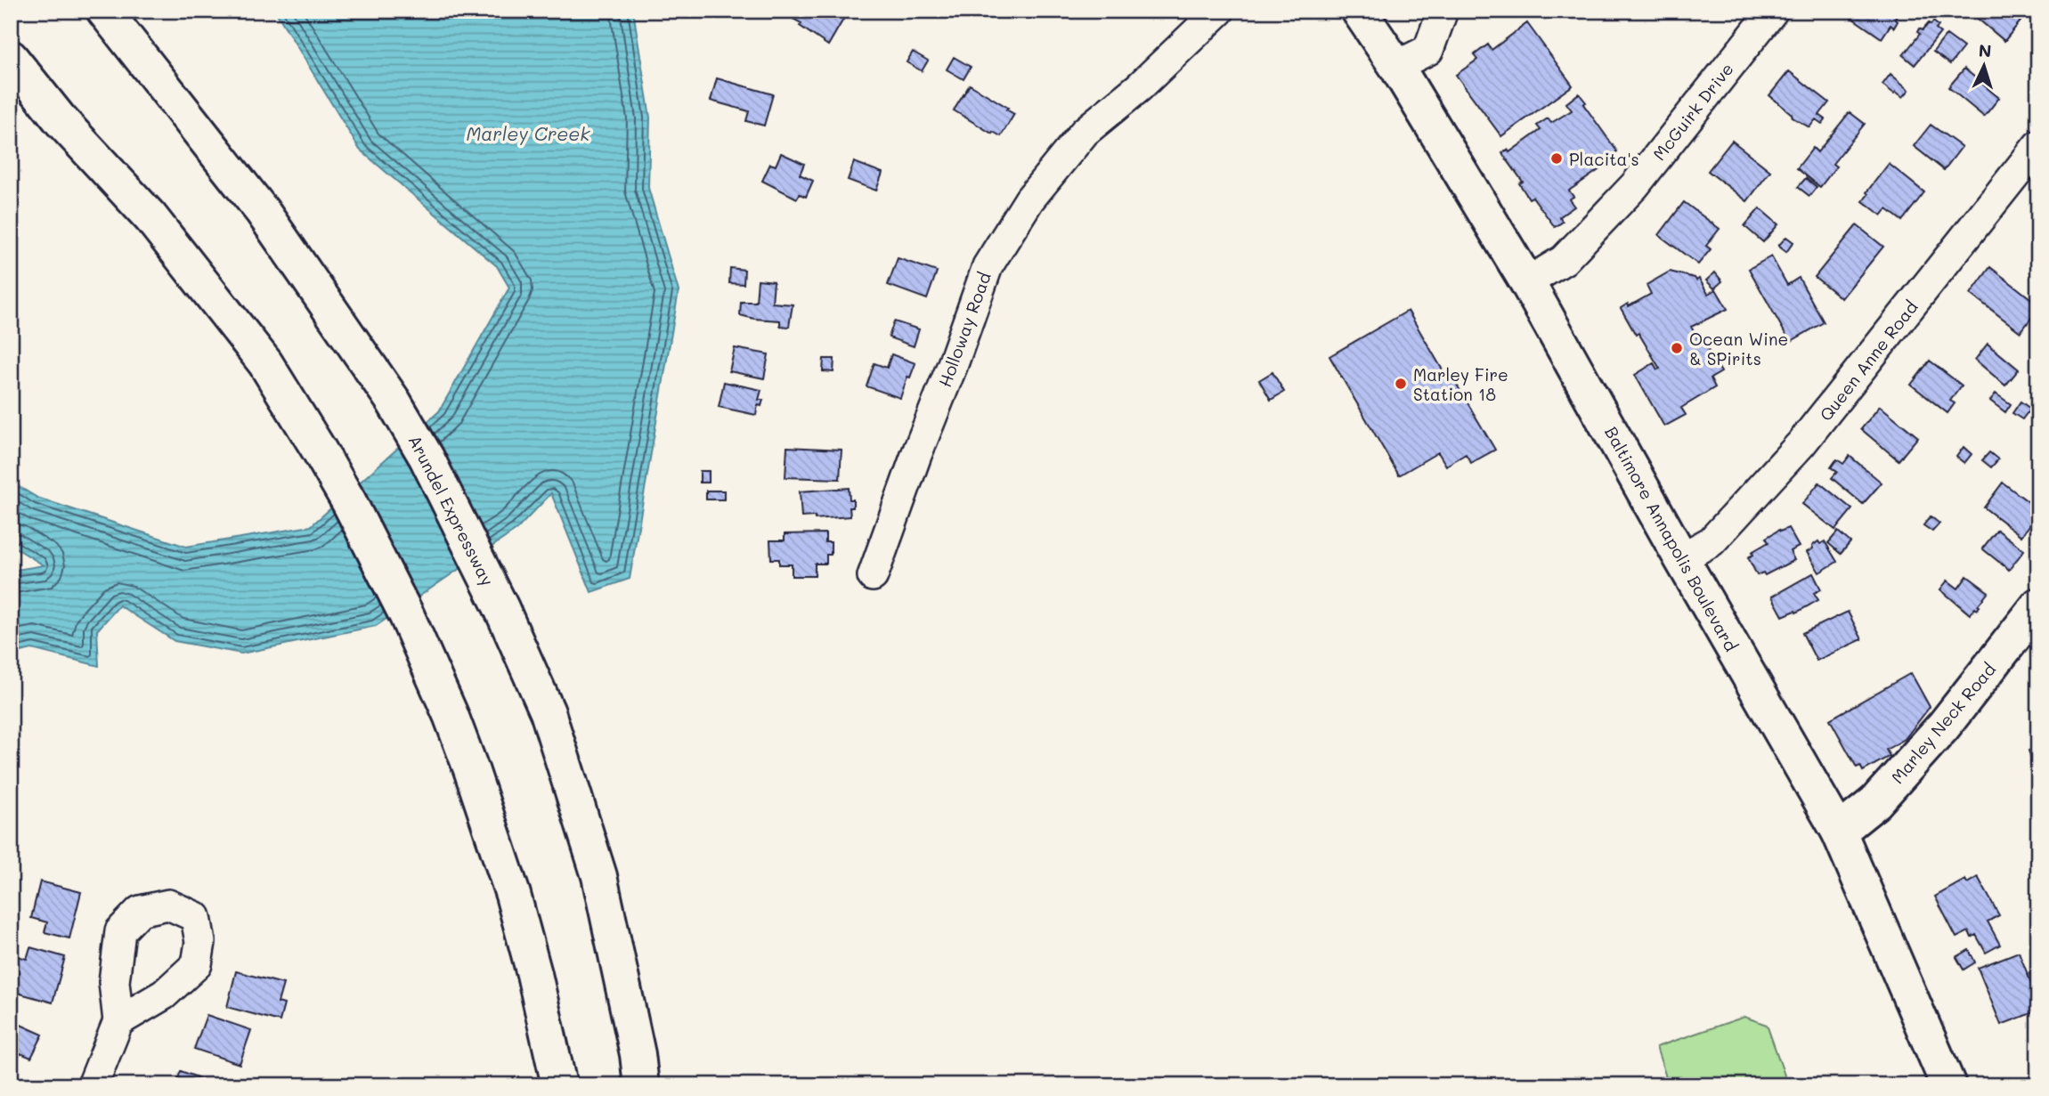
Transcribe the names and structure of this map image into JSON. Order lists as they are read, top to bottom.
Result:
{
  "streets": {
    "main road": ["Arundel Expressway", "Baltimore Annapolis Boulevard", "Marley Neck Road"],
    "street": ["McGuirk Drive", "Holloway Road", "Queen Anne Road"]
  },
  "crossings": [
    ["McGuirk Drive", "Baltimore Annapolis Boulevard"],
    ["Queen Anne Road", "Baltimore Annapolis Boulevard"],
    ["Baltimore Annapolis Boulevard", "Marley Neck Road"]
  ],
  "water": ["Marley Creek"],
  "places": ["Placita's", "Ocean Wine & SPirits", "Marley Fire Station 18"],
  "north": "top"
}
